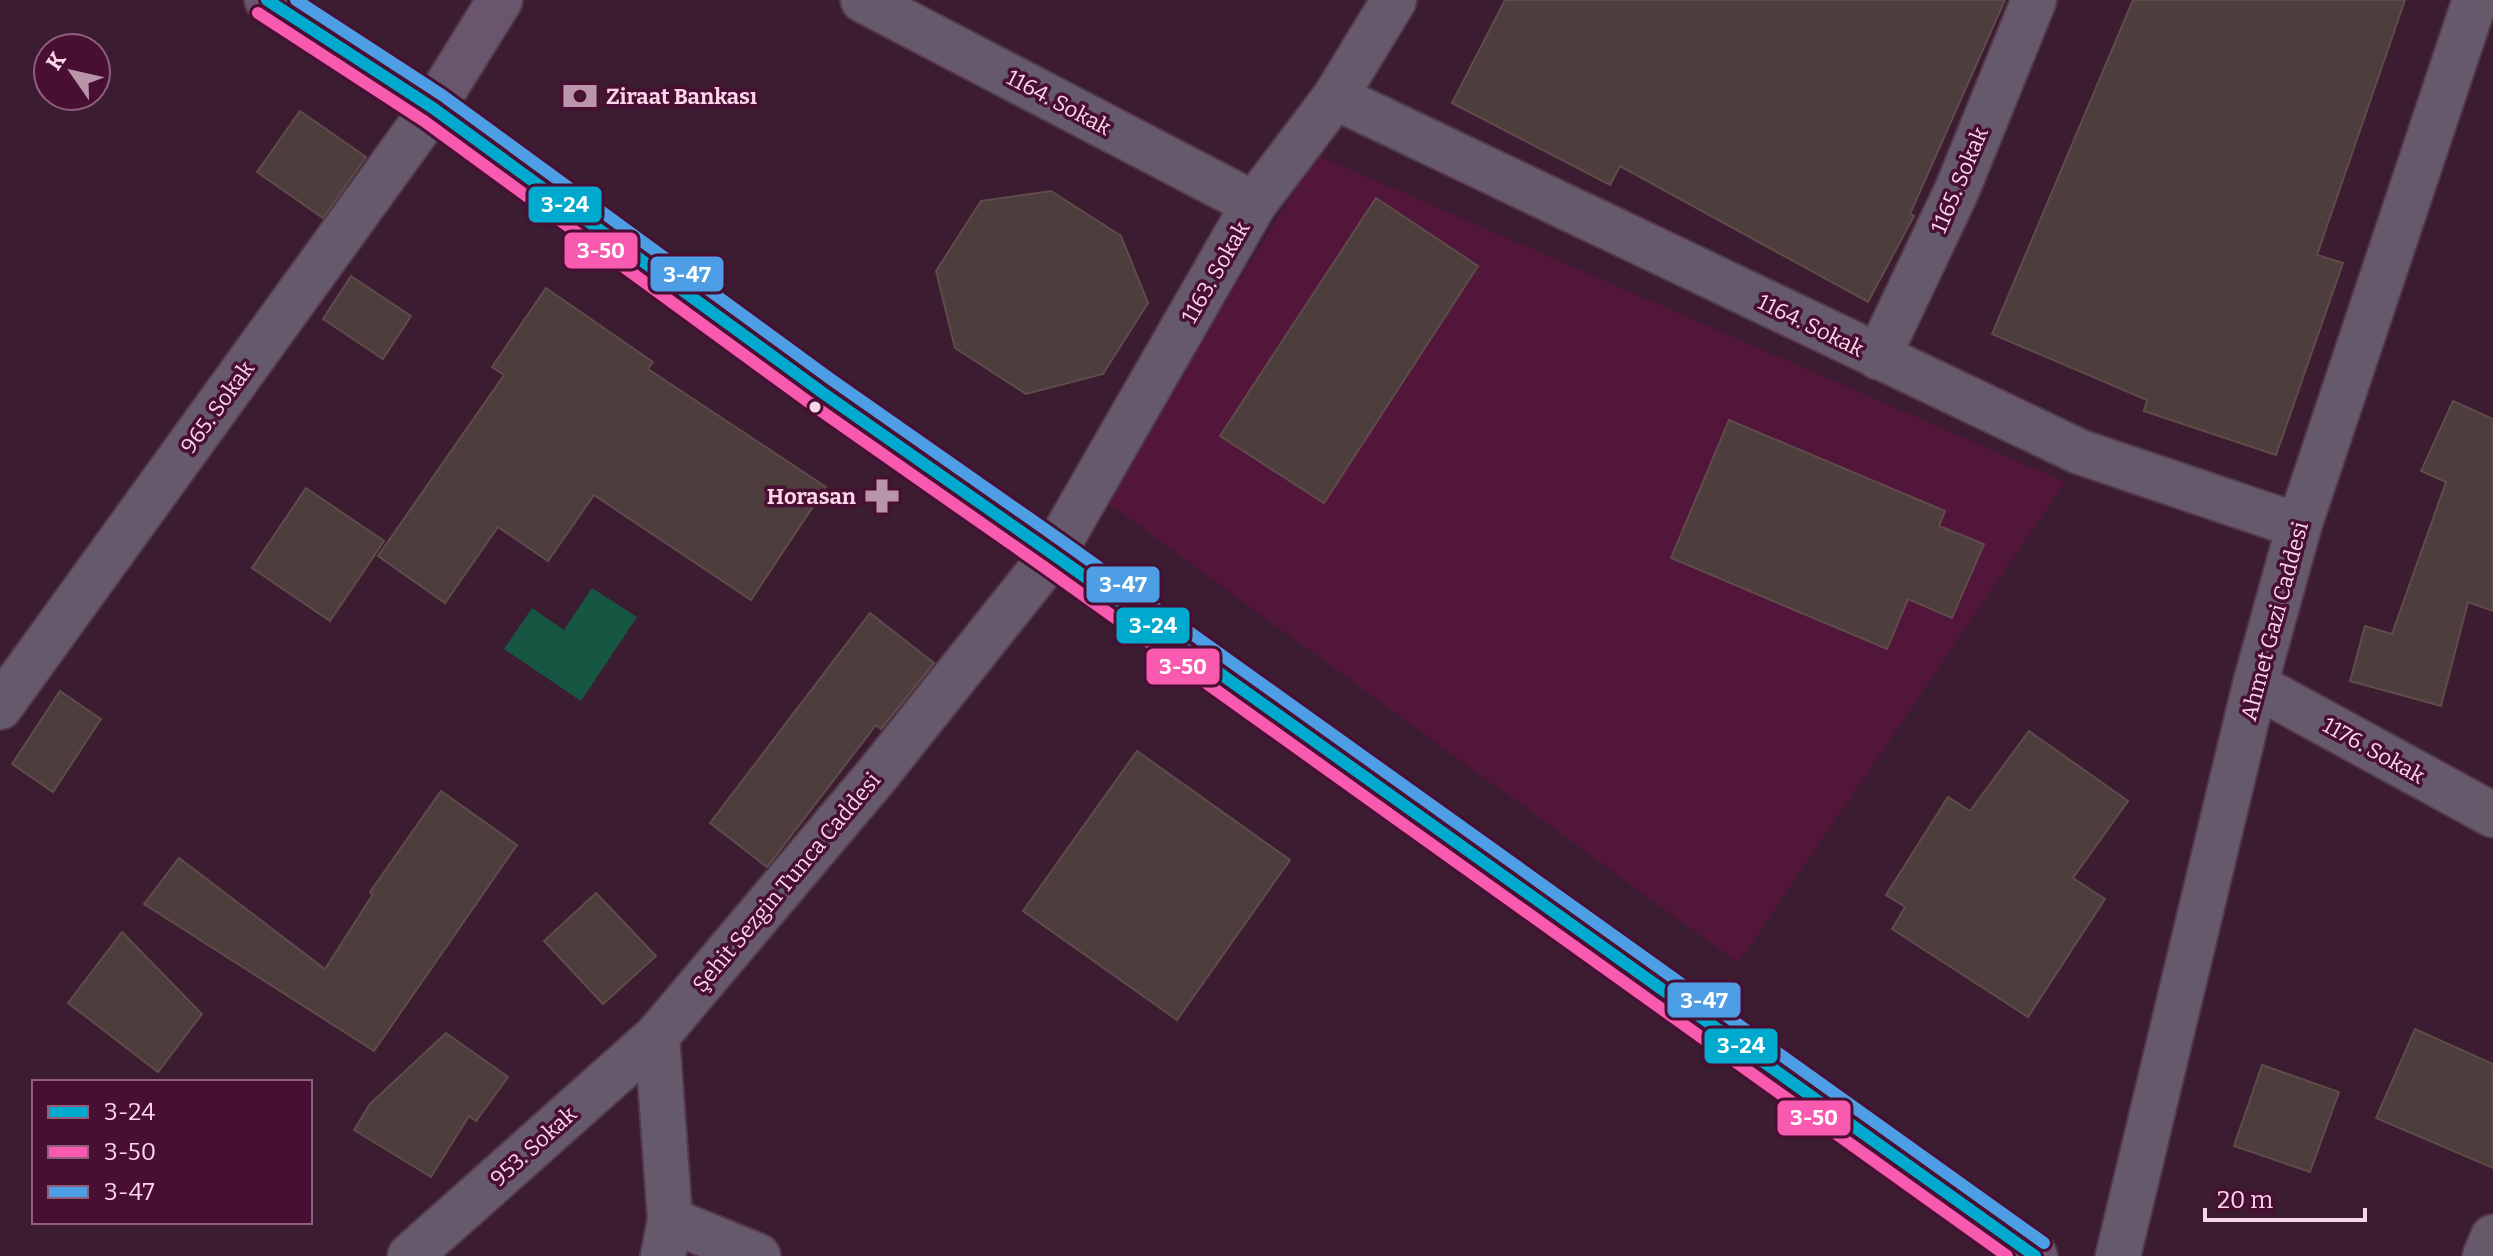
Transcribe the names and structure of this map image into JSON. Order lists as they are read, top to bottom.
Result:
{
  "streets": {
    "street": [
      "1164. Sokak",
      "1165. Sokak",
      "1163. Sokak",
      "965. Sokak",
      "Ahmet Gazi Caddesi",
      "1176. Sokak",
      "Şehit Sezgin Tunca Caddesi",
      "953. Sokak"
    ]
  },
  "crossings": [
    ["1164. Sokak", "1165. Sokak"],
    ["1164. Sokak", "1163. Sokak"],
    ["1164. Sokak", "Ahmet Gazi Caddesi"],
    ["1163. Sokak", "Şehit Sezgin Tunca Caddesi"],
    ["Ahmet Gazi Caddesi", "1176. Sokak"],
    ["Şehit Sezgin Tunca Caddesi", "953. Sokak"]
  ],
  "places": {
    "bank": ["Ziraat Bankası"],
    "pharmacy": ["Horasan"]
  },
  "lines": ["transit line 3-24", "transit line 3-47", "transit line 3-50"],
  "legend": ["3-24", "3-50", "3-47"],
  "scale_bar": "20 m",
  "north": "top left"
}
